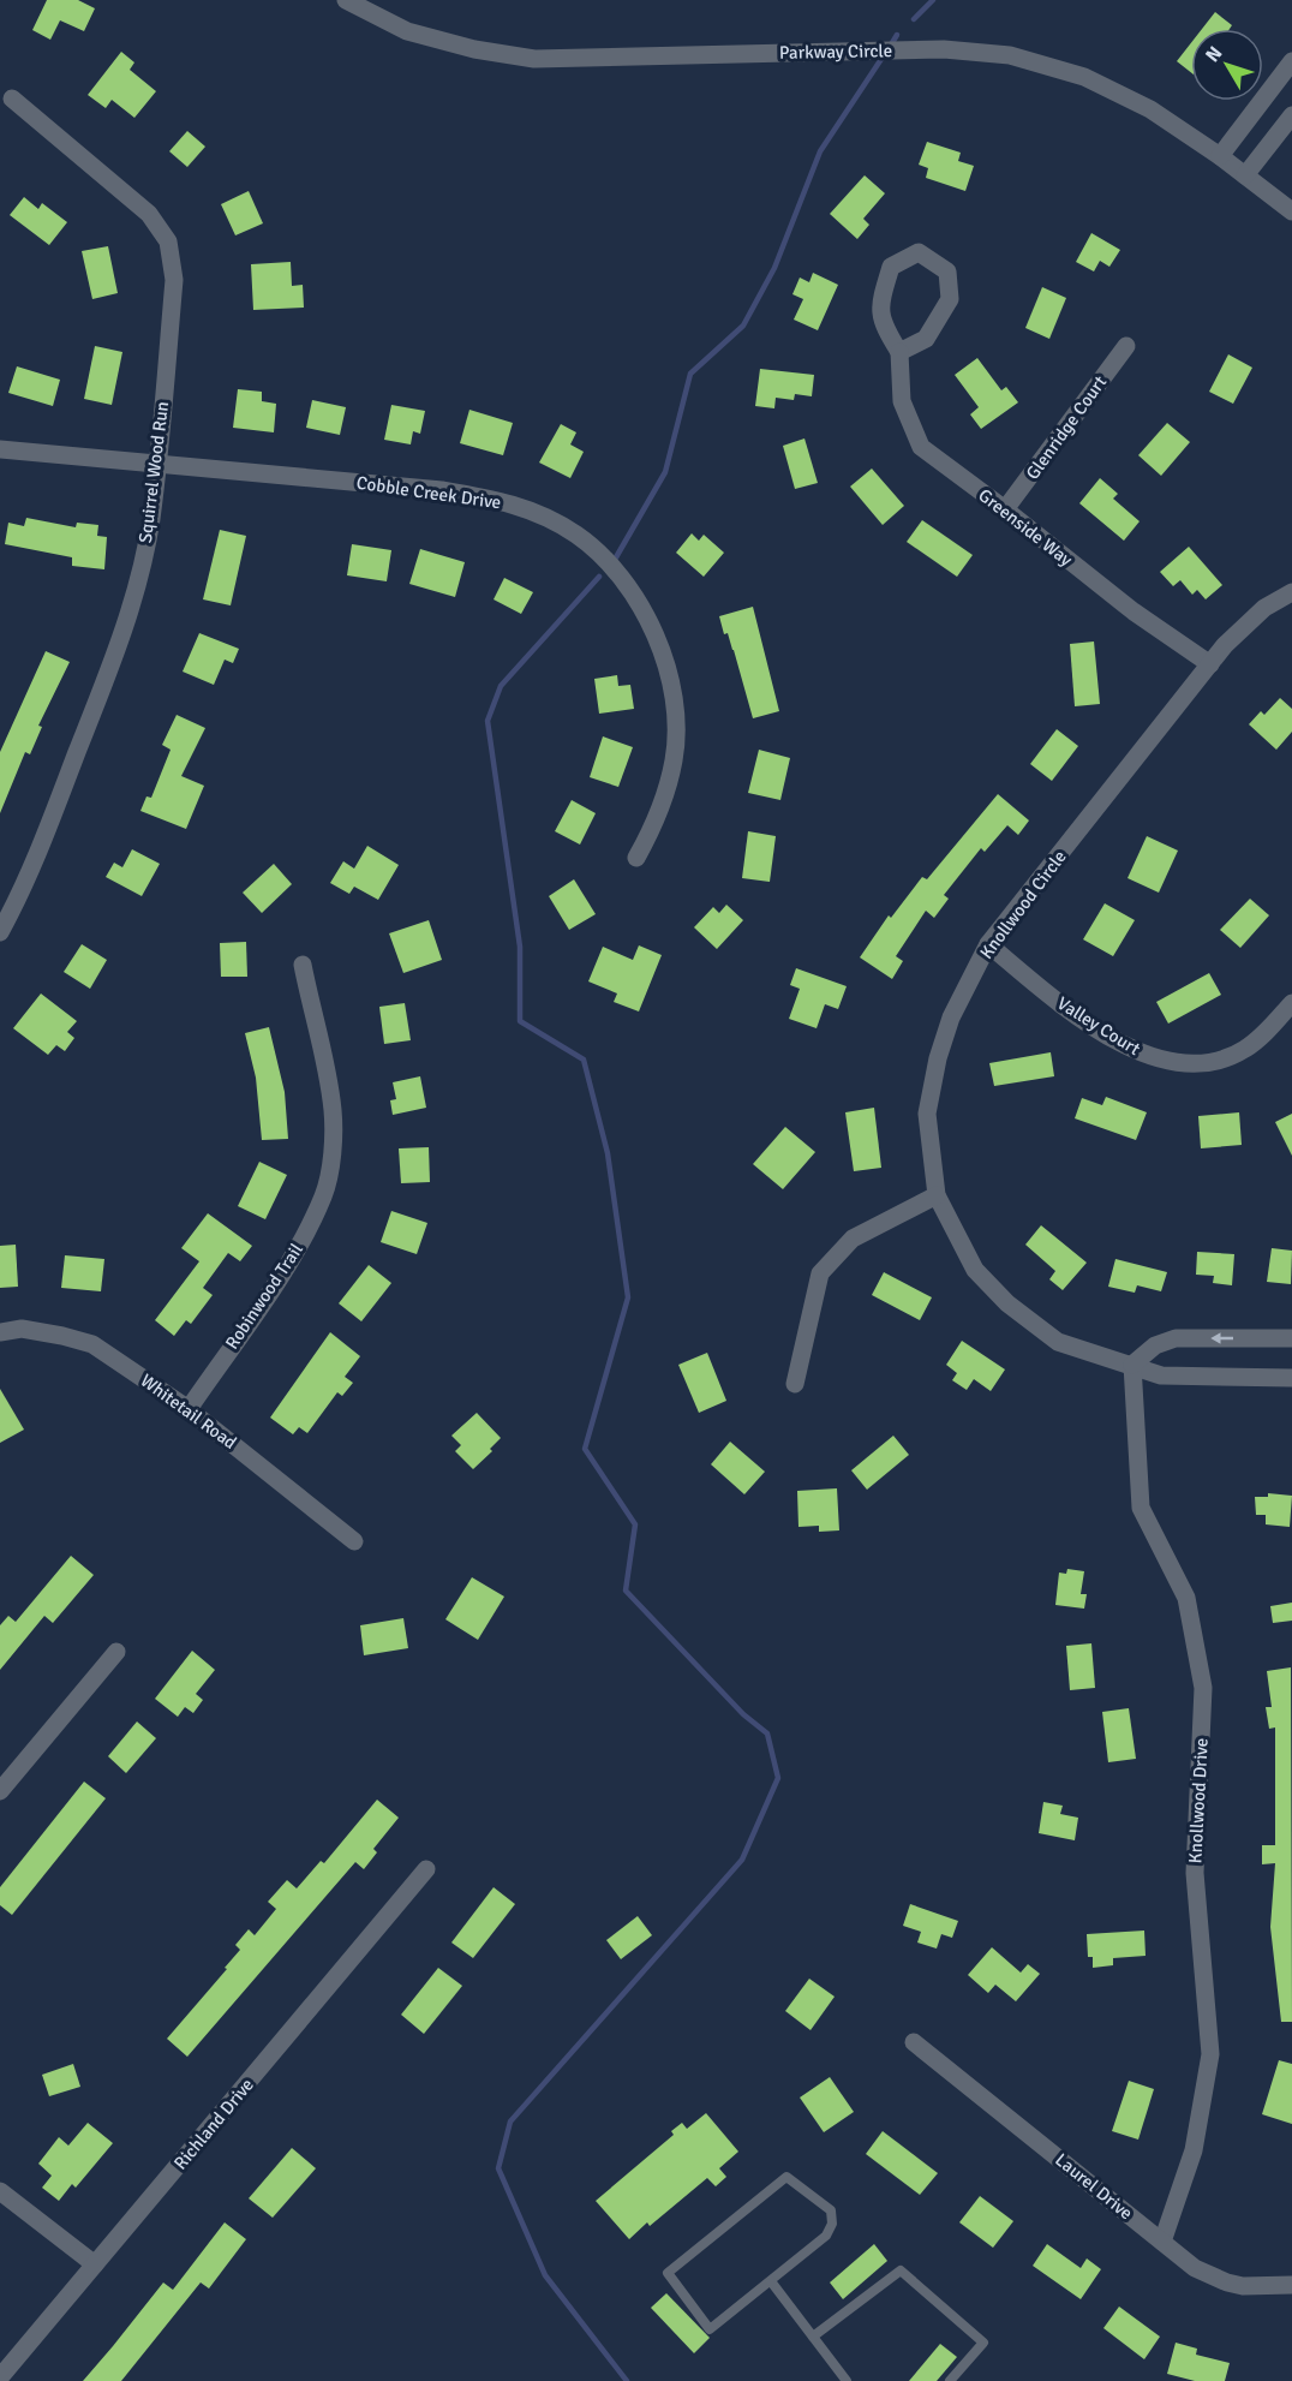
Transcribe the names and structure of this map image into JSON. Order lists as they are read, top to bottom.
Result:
{
  "streets": {
    "street": [
      "Parkway Circle",
      "Glenridge Court",
      "Squirrel Wood Run",
      "Cobble Creek Drive",
      "Greenside Way",
      "Knollwood Circle",
      "Valley Court",
      "Robinwood Trail",
      "Whitetail Road",
      "Knollwood Drive",
      "Richland Drive",
      "Laurel Drive"
    ]
  },
  "crossings": [
    ["Glenridge Court", "Greenside Way"],
    ["Squirrel Wood Run", "Cobble Creek Drive"],
    ["Greenside Way", "Knollwood Circle"],
    ["Knollwood Circle", "Valley Court"],
    ["Knollwood Circle", "Knollwood Drive"],
    ["Robinwood Trail", "Whitetail Road"],
    ["Knollwood Drive", "Laurel Drive"]
  ],
  "north": "top left"
}
